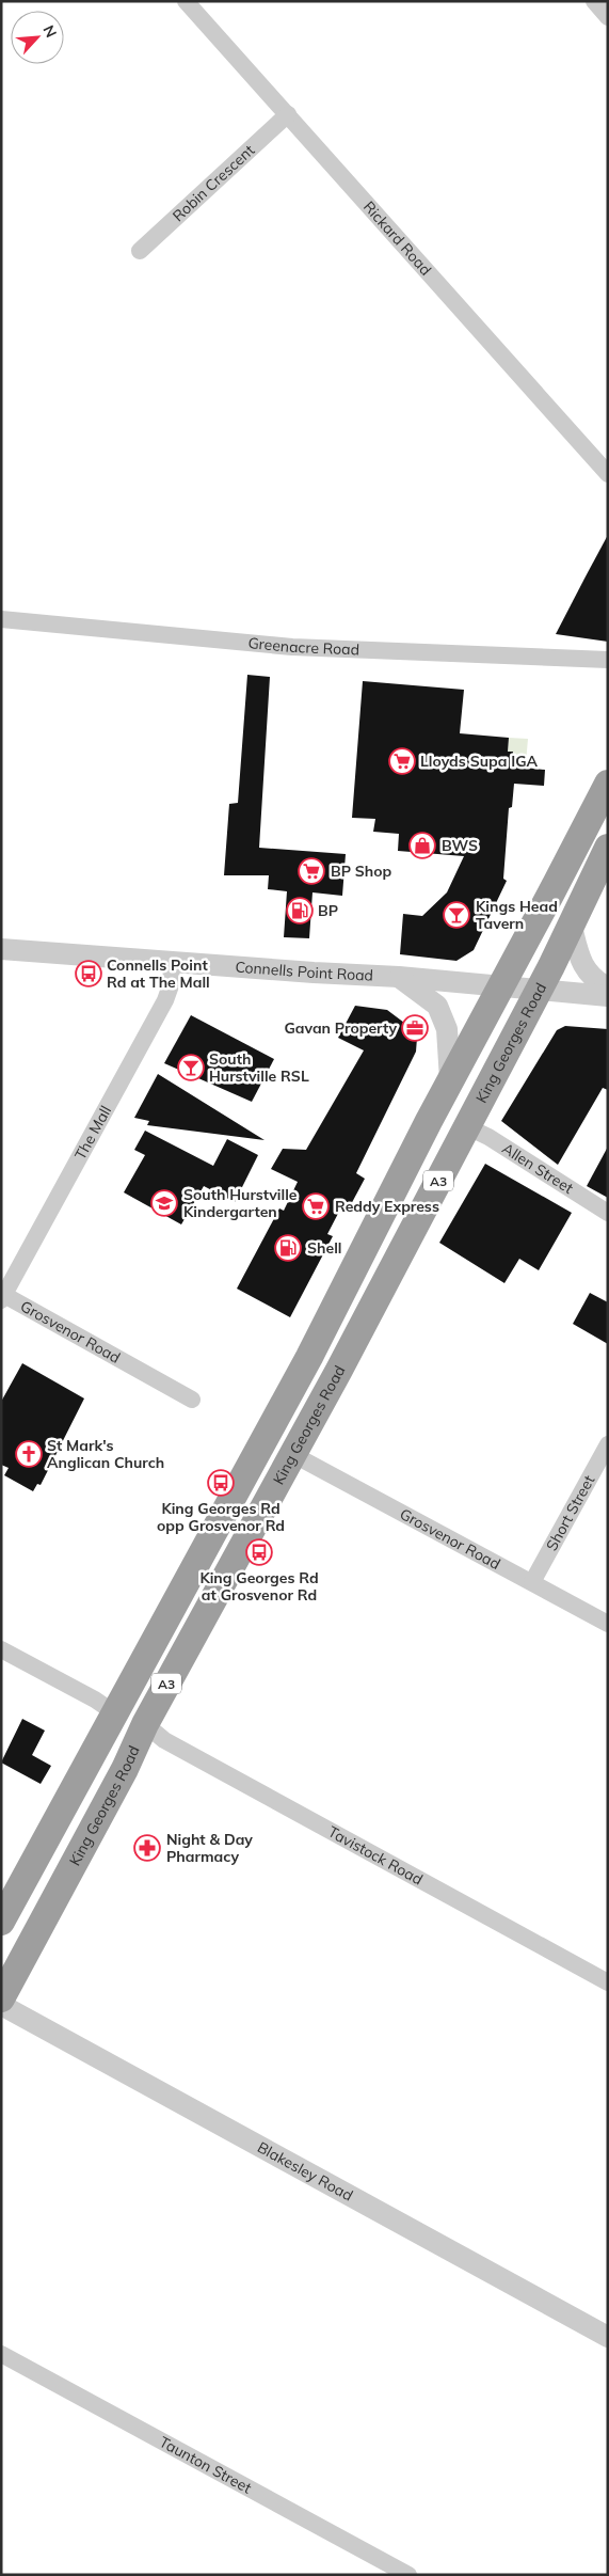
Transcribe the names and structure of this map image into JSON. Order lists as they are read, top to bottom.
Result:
{
  "streets": {
    "highway": ["King Georges Road", "A3"],
    "street": [
      "Robin Crescent",
      "Rickard Road",
      "Greenacre Road",
      "Connells Point Road",
      "The Mall",
      "Allen Street",
      "Grosvenor Road",
      "Short Street",
      "Tavistock Road",
      "Blakesley Road",
      "Taunton Street"
    ]
  },
  "crossings": [
    ["Robin Crescent", "Rickard Road"],
    ["Connells Point Road", "King Georges Road"],
    ["Connells Point Road", "The Mall"],
    ["Connells Point Road", "A3"],
    ["King Georges Road", "Allen Street"],
    ["King Georges Road", "Grosvenor Road"],
    ["King Georges Road", "Tavistock Road"],
    ["The Mall", "Grosvenor Road"],
    ["Grosvenor Road", "Short Street"]
  ],
  "places": {
    "supermarket": ["Lloyds Supa IGA", "BP Shop", "Reddy Express"],
    "shop": ["BWS"],
    "fuel station": ["BP", "Shell"],
    "bar": ["Kings Head Tavern", "South Hurstville RSL"],
    "bus stop": ["Connells Point Rd at The Mall", "King Georges Rd opp Grosvenor Rd", "King Georges Rd at Grosvenor Rd"],
    "office": ["Gavan Property"],
    "school or university": ["South Hurstville Kindergarten"],
    "church": ["St Mark's Anglican Church"],
    "pharmacy": ["Night & Day Pharmacy"]
  },
  "north": "top right"
}
